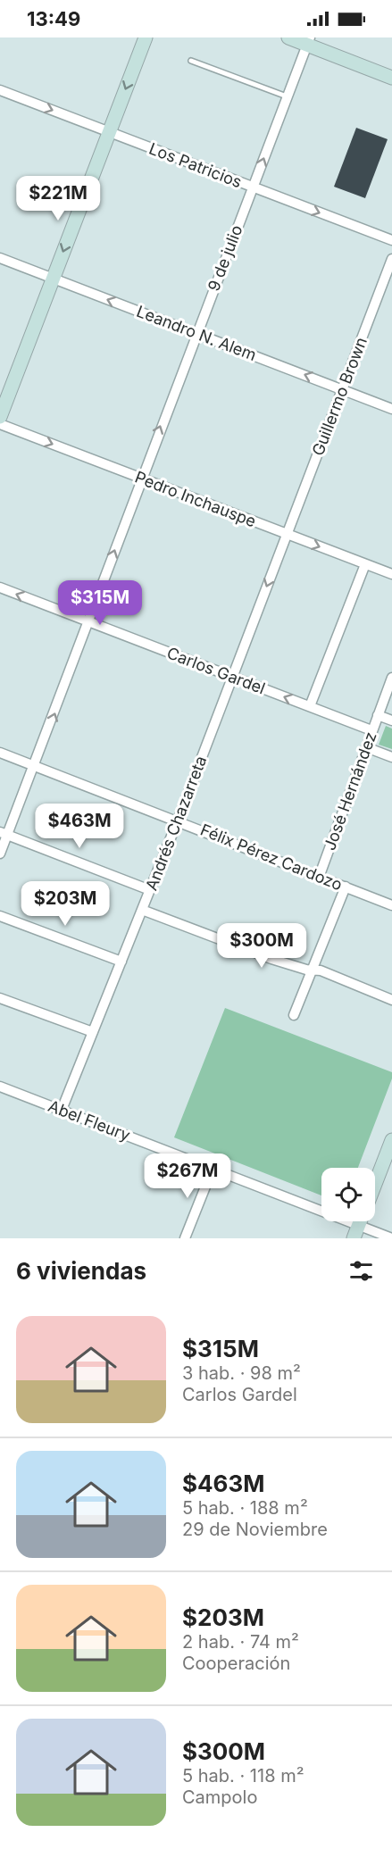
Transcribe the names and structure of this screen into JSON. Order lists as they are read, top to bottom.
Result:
{
  "streets": {
    "street": [
      "Los Patricios",
      "9 de julio",
      "Leandro N. Alem",
      "Guillermo Brown",
      "Pedro Inchauspe",
      "Carlos Gardel",
      "José Hernández",
      "Andrés Chazarreta",
      "Félix Pérez Cardozo",
      "Abel Fleury"
    ]
  },
  "crossings": [
    ["Los Patricios", "9 de julio"],
    ["9 de julio", "Leandro N. Alem"],
    ["9 de julio", "Pedro Inchauspe"],
    ["9 de julio", "Carlos Gardel"],
    ["9 de julio", "Félix Pérez Cardozo"],
    ["Leandro N. Alem", "Guillermo Brown"],
    ["Guillermo Brown", "Pedro Inchauspe"],
    ["Guillermo Brown", "Andrés Chazarreta"],
    ["Pedro Inchauspe", "Andrés Chazarreta"],
    ["Carlos Gardel", "José Hernández"],
    ["Carlos Gardel", "Andrés Chazarreta"],
    ["José Hernández", "Félix Pérez Cardozo"],
    ["Andrés Chazarreta", "Félix Pérez Cardozo"],
    ["Andrés Chazarreta", "Abel Fleury"]
  ],
  "one_way": [
    "Los Patricios",
    "9 de julio",
    "Leandro N. Alem",
    "Pedro Inchauspe",
    "Carlos Gardel"
  ],
  "page": {
    "status": "13:49",
    "price": [
      "$221M",
      "$315M",
      "$463M",
      "$203M",
      "$300M",
      "$267M"
    ],
    "heading": "6 viviendas",
    "list": [
      {
        "name": "$315M",
        "note": "3 hab. · 98 m² · Carlos Gardel"
      },
      {
        "name": "$463M",
        "note": "5 hab. · 188 m² · 29 de Noviembre"
      },
      {
        "name": "$203M",
        "note": "2 hab. · 74 m² · Cooperación"
      },
      {
        "name": "$300M",
        "note": "5 hab. · 118 m² · Campolo"
      }
    ]
  }
}
